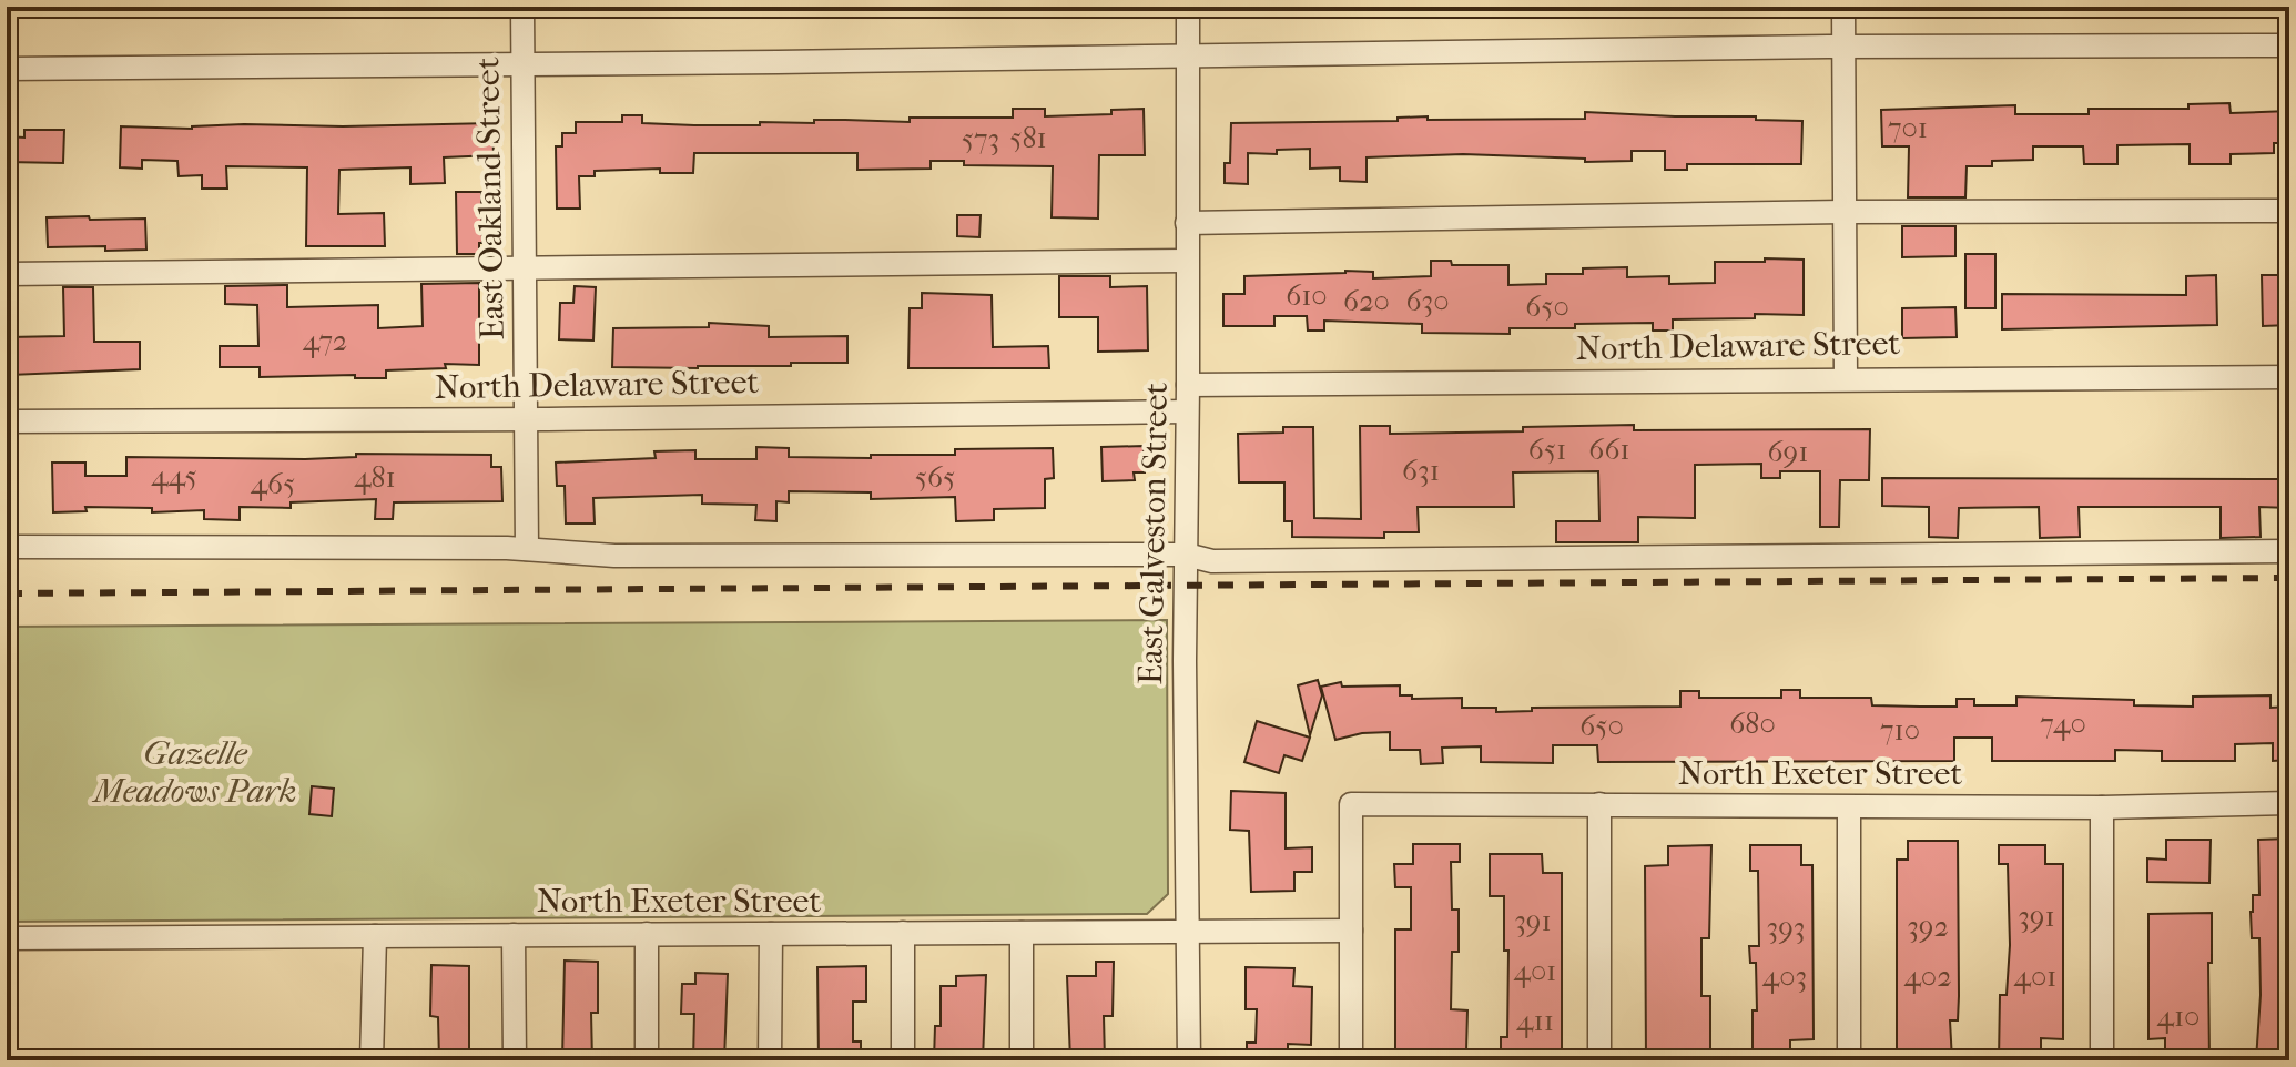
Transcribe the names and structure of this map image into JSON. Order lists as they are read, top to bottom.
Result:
{
  "streets": {
    "street": [
      "East Oakland Street",
      "North Delaware Street",
      "East Galveston Street",
      "North Exeter Street"
    ]
  },
  "crossings": [
    ["East Oakland Street", "North Delaware Street"],
    ["North Delaware Street", "East Galveston Street"],
    ["East Galveston Street", "North Exeter Street"]
  ],
  "parks": ["Gazelle Meadows Park"],
  "house_numbers": [
    "701",
    "581",
    "573",
    "610",
    "620",
    "630",
    "650",
    "472",
    "651",
    "661",
    "691",
    "631",
    "445",
    "481",
    "565",
    "465",
    "680",
    "740",
    "650",
    "710",
    "391",
    "391",
    "392",
    "393",
    "401",
    "403",
    "402",
    "401",
    "410",
    "411"
  ]
}
